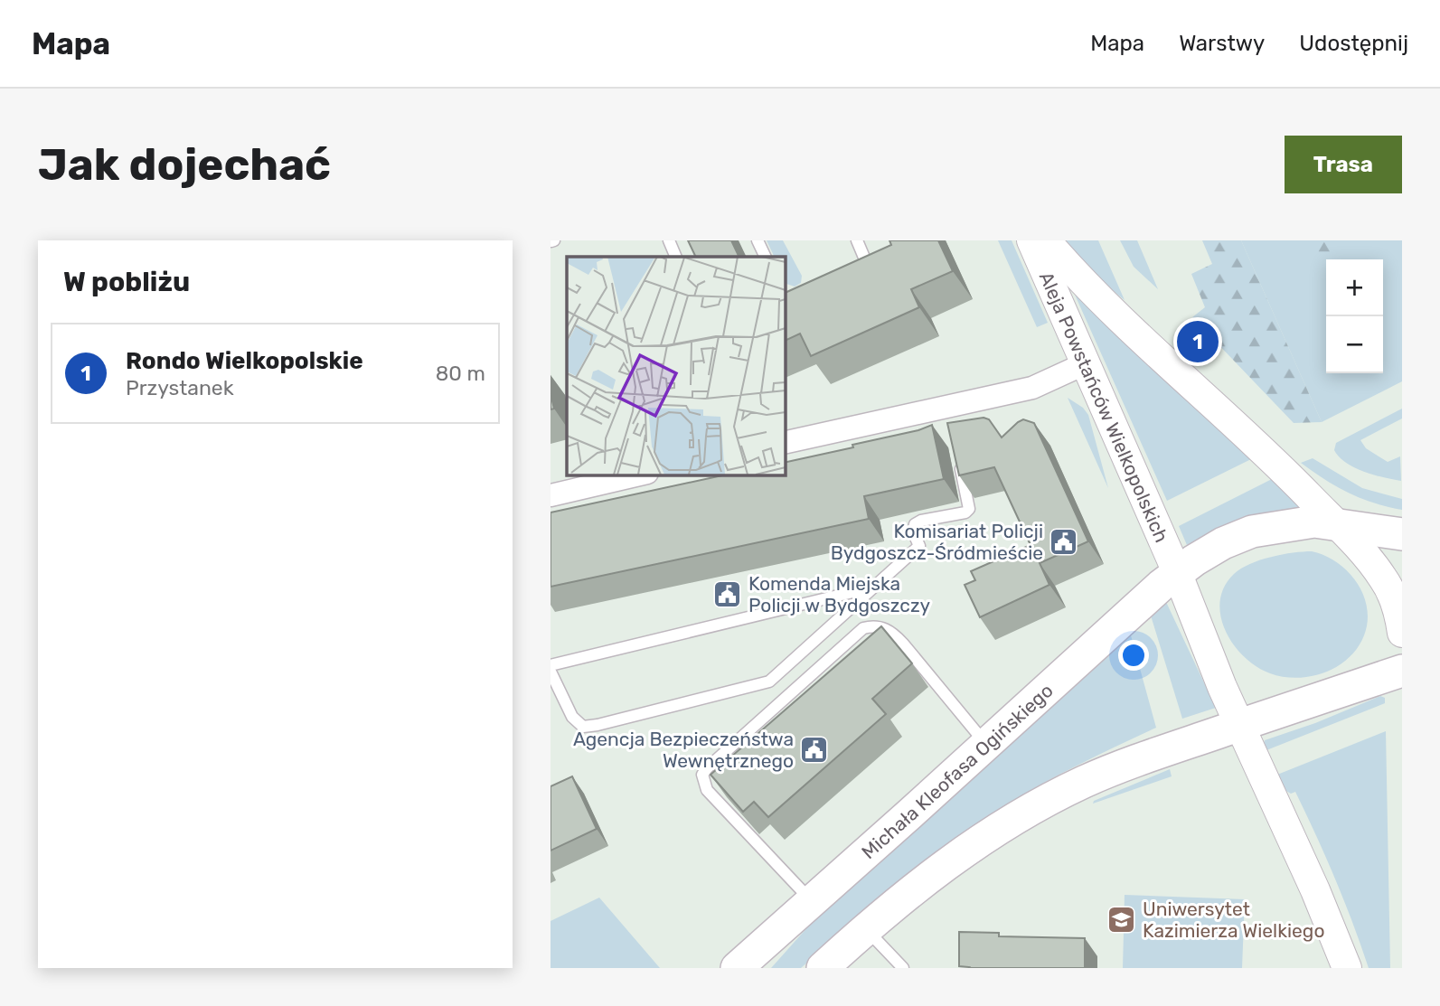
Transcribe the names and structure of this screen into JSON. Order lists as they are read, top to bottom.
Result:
{
  "streets": {
    "main road": ["Michała Kleofasa Ogińskiego"],
    "street": ["Aleja Powstańców Wielkopolskich"]
  },
  "crossings": [
    ["Aleja Powstańców Wielkopolskich", "Michała Kleofasa Ogińskiego"]
  ],
  "places": {
    "public building": ["Komisariat Policji Bydgoszcz-Śródmieście", "Komenda Miejska Policji w Bydgoszczy", "Agencja Bezpieczeństwa Wewnętrznego"],
    "school or university": ["Uniwersytet Kazimierza Wielkiego"]
  },
  "page": {
    "header": "Mapa",
    "nav": ["Mapa", "Warstwy", "Udostępnij"],
    "buttons": "Trasa",
    "title": "Jak dojechać",
    "heading": "W pobliżu",
    "map_buttons": ["+", "−"],
    "pins": "1",
    "list": [
      {
        "mark": "1",
        "name": "Rondo Wielkopolskie",
        "note": "Przystanek",
        "value": "80 m"
      }
    ]
  }
}
